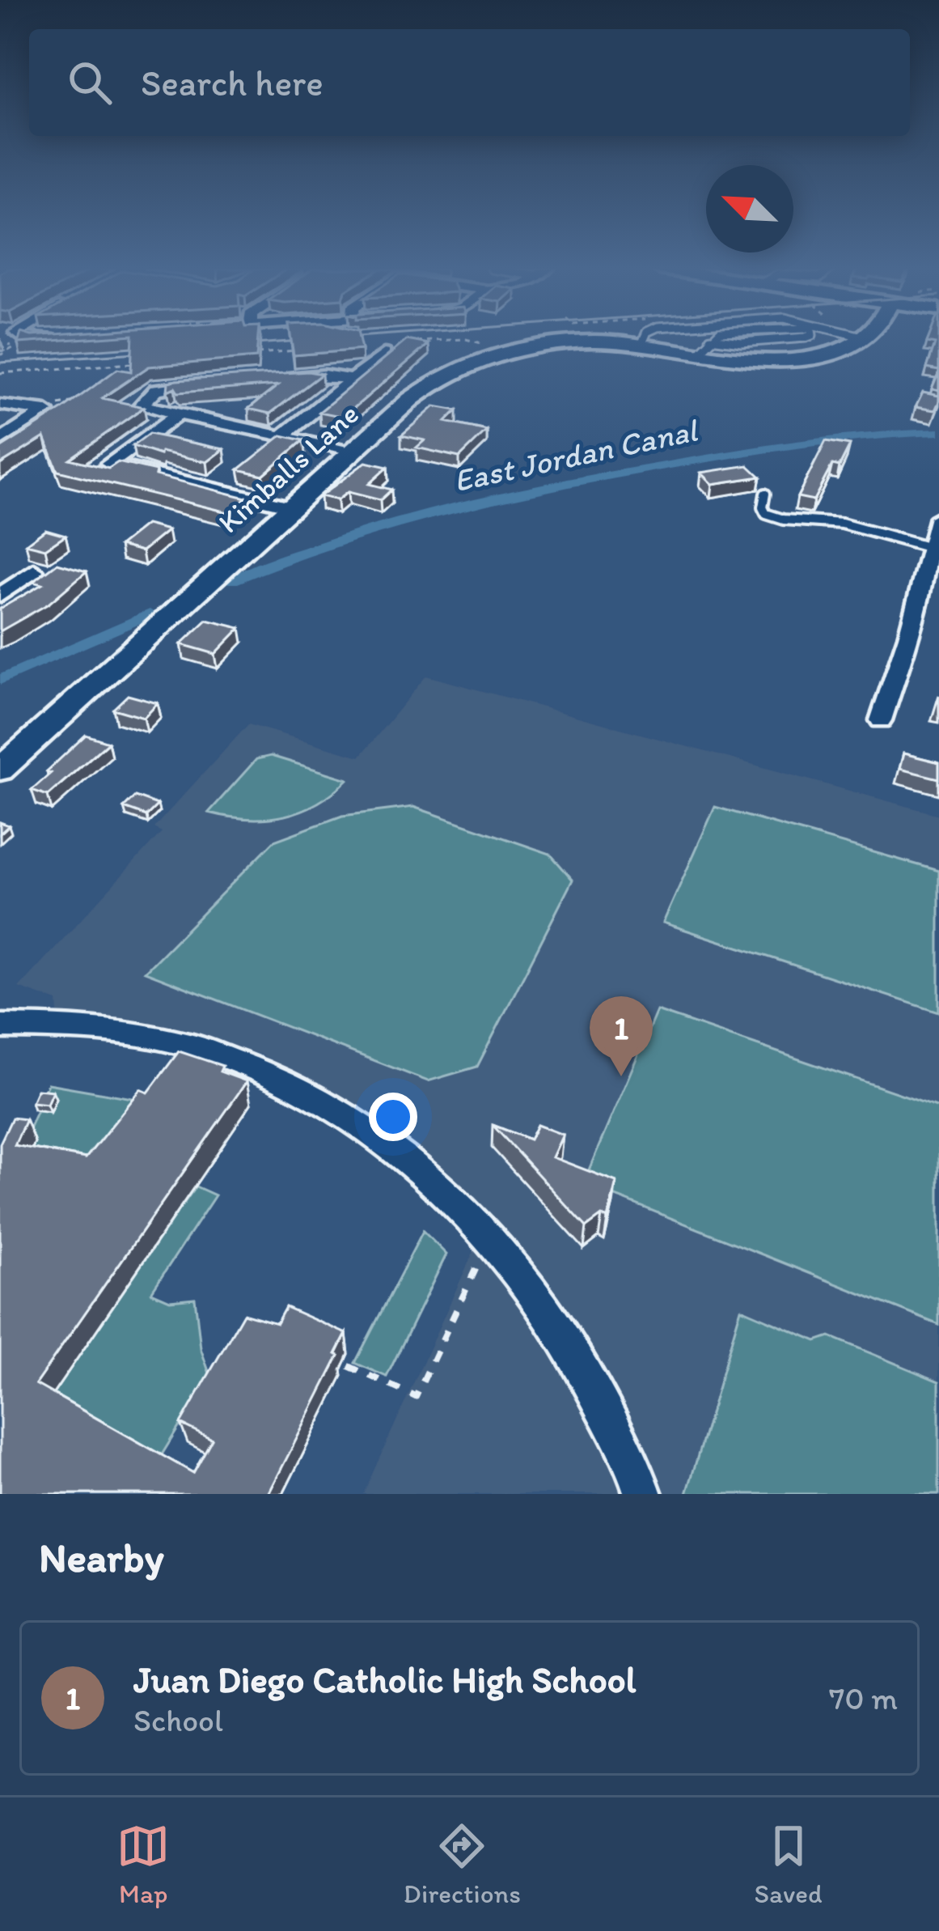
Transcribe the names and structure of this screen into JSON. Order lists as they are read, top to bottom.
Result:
{
  "streets": {
    "street": ["Kimballs Lane"]
  },
  "water": ["East Jordan Canal"],
  "north": "top left",
  "page": {
    "search": "Search here",
    "pins": "1",
    "heading": "Nearby",
    "list": [
      {
        "mark": "1",
        "name": "Juan Diego Catholic High School",
        "note": "School",
        "value": "70 m"
      }
    ],
    "nav": ["Map", "Directions", "Saved"]
  }
}
